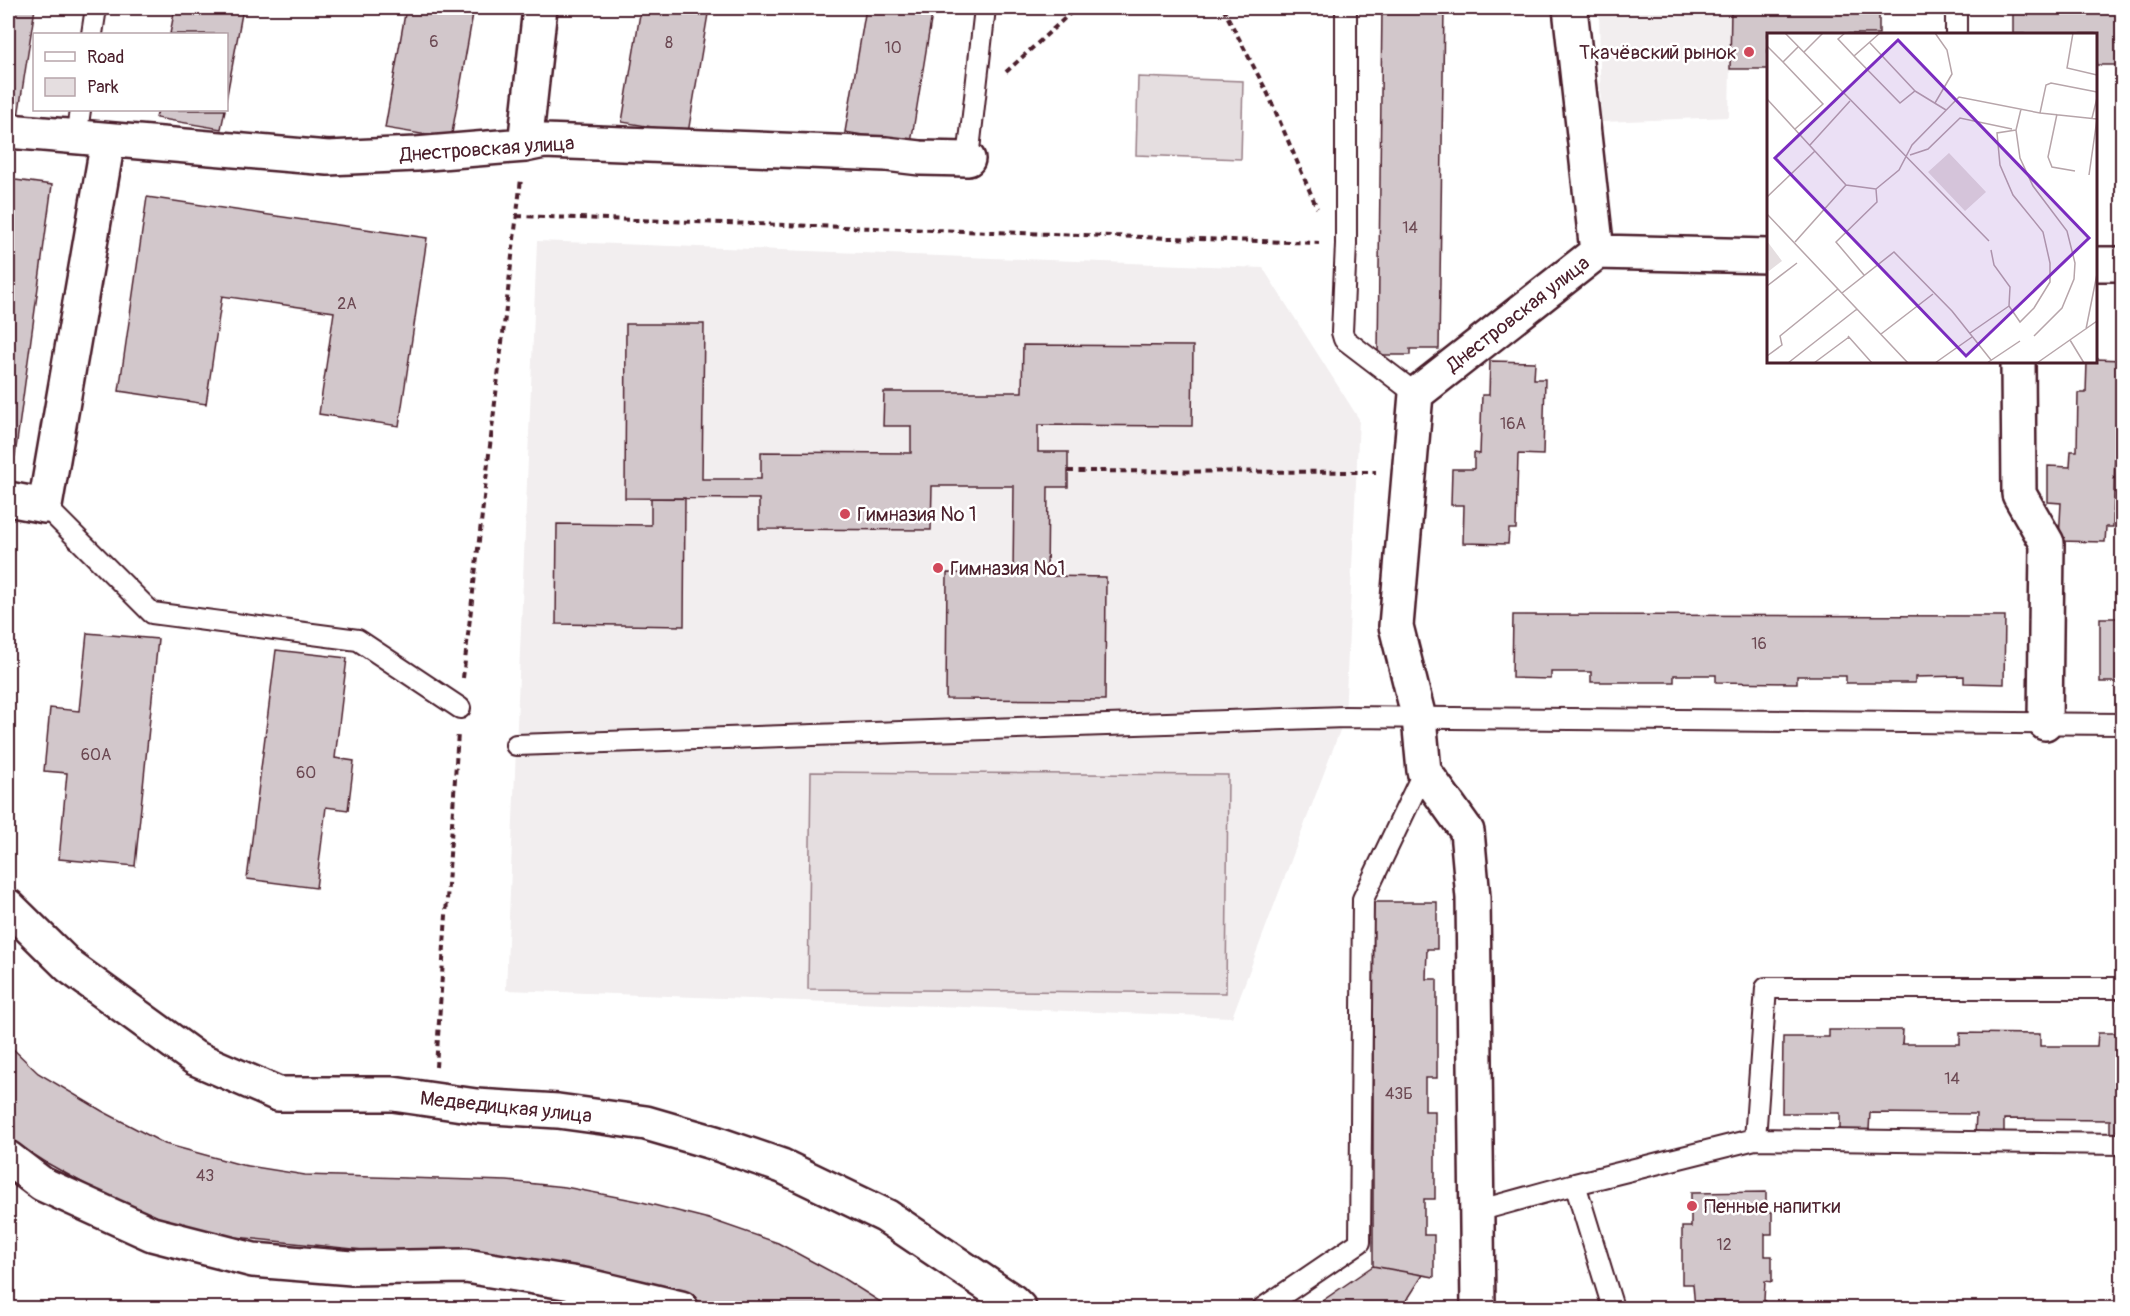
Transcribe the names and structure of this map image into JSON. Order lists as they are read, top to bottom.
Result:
{
  "streets": {
    "street": ["Днестровская улица", "Медведицкая улица"]
  },
  "places": [
    "Ткачёвский рынок",
    "Гимназия № 1",
    "Гимназия №1",
    "Пенные напитки"
  ],
  "house_numbers": [
    "6",
    "8",
    "10",
    "14",
    "2А",
    "16А",
    "16",
    "60А",
    "60",
    "14",
    "43Б",
    "43",
    "12"
  ],
  "legend": ["Road", "Park"]
}
